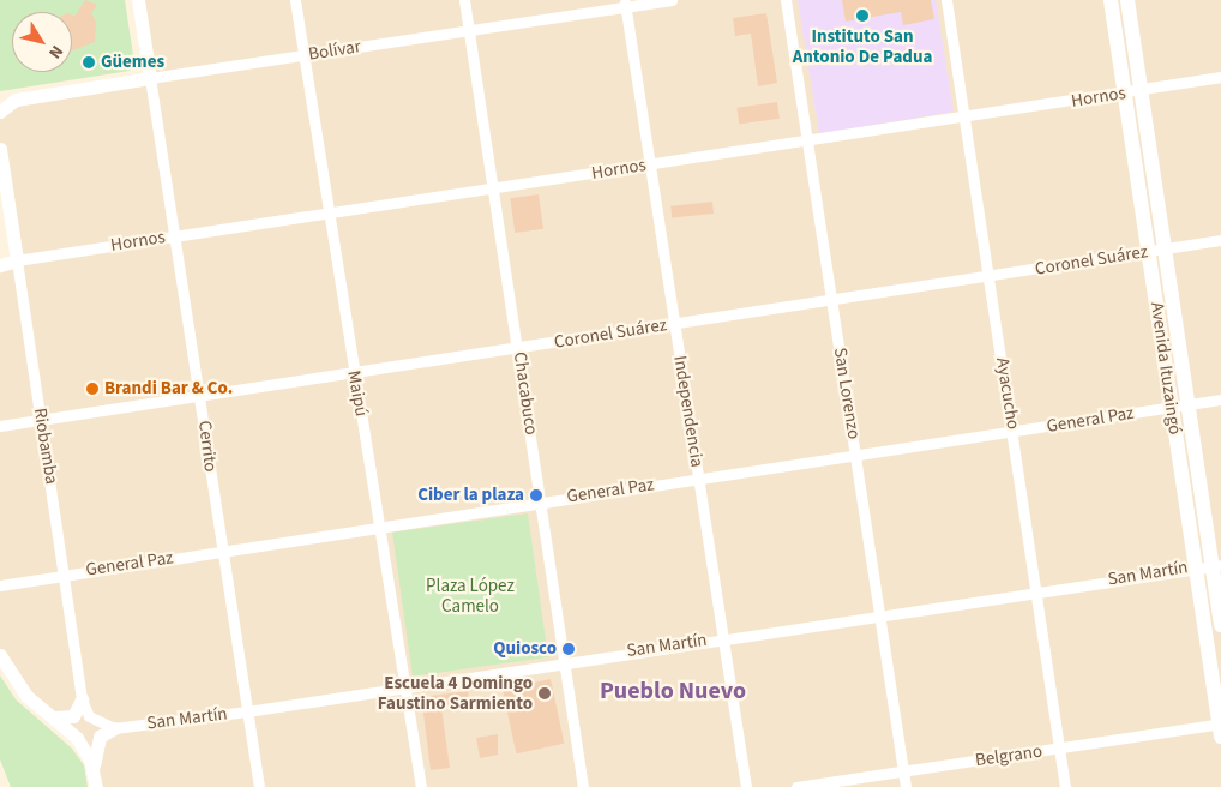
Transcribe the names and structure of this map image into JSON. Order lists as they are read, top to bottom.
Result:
{
  "streets": {
    "main road": ["Avenida Ituzaingó"],
    "street": [
      "Bolívar",
      "Hornos",
      "Coronel Suárez",
      "Maipú",
      "Chacabuco",
      "San Lorenzo",
      "Ayacucho",
      "Independencia",
      "General Paz",
      "Riobamba",
      "Cerrito",
      "San Martín",
      "Belgrano"
    ]
  },
  "crossings": [
    ["Bolívar", "Maipú"],
    ["Bolívar", "Chacabuco"],
    ["Bolívar", "Independencia"],
    ["Bolívar", "Cerrito"],
    ["Hornos", "Avenida Ituzaingó"],
    ["Hornos", "Maipú"],
    ["Hornos", "Chacabuco"],
    ["Hornos", "San Lorenzo"],
    ["Hornos", "Ayacucho"],
    ["Hornos", "Independencia"],
    ["Hornos", "Riobamba"],
    ["Hornos", "Cerrito"],
    ["Coronel Suárez", "Avenida Ituzaingó"],
    ["Coronel Suárez", "Maipú"],
    ["Coronel Suárez", "Chacabuco"],
    ["Coronel Suárez", "San Lorenzo"],
    ["Coronel Suárez", "Ayacucho"],
    ["Coronel Suárez", "Independencia"],
    ["Coronel Suárez", "Riobamba"],
    ["Coronel Suárez", "Cerrito"],
    ["Avenida Ituzaingó", "General Paz"],
    ["Avenida Ituzaingó", "San Martín"],
    ["Avenida Ituzaingó", "Belgrano"],
    ["Maipú", "General Paz"],
    ["Maipú", "San Martín"],
    ["Chacabuco", "General Paz"],
    ["Chacabuco", "San Martín"],
    ["San Lorenzo", "General Paz"],
    ["San Lorenzo", "San Martín"],
    ["San Lorenzo", "Belgrano"],
    ["Ayacucho", "General Paz"],
    ["Ayacucho", "San Martín"],
    ["Ayacucho", "Belgrano"],
    ["Independencia", "General Paz"],
    ["Independencia", "San Martín"],
    ["General Paz", "Riobamba"],
    ["General Paz", "Cerrito"],
    ["Cerrito", "San Martín"]
  ],
  "districts": ["Pueblo Nuevo"],
  "parks": ["Plaza López Camelo"],
  "places": [
    "Instituto San Antonio De Padua",
    "Güemes",
    "Brandi Bar & Co.",
    "Ciber la plaza",
    "Quiosco",
    "Escuela 4 Domingo Faustino Sarmiento"
  ],
  "north": "bottom right"
}
